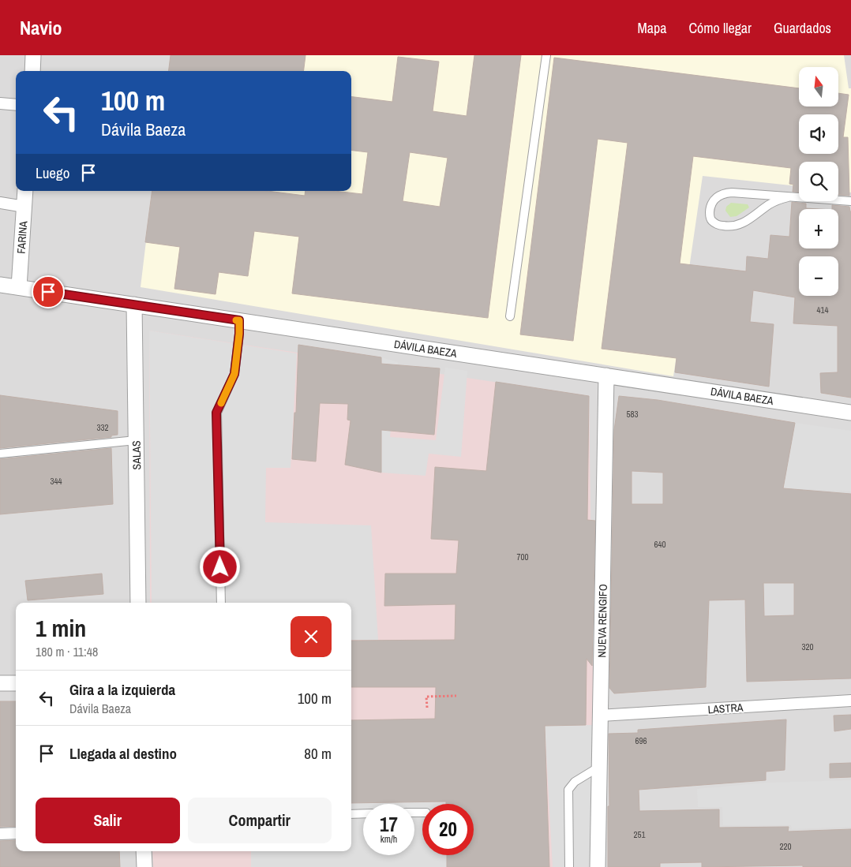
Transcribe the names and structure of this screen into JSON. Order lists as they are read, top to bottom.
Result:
{
  "streets": {
    "street": [
      "FARINA",
      "DÁVILA BAEZA",
      "SALAS",
      "NUEVA RENGIFO",
      "LASTRA"
    ]
  },
  "crossings": [
    ["FARINA", "DÁVILA BAEZA"],
    ["DÁVILA BAEZA", "SALAS"],
    ["DÁVILA BAEZA", "NUEVA RENGIFO"],
    ["NUEVA RENGIFO", "LASTRA"]
  ],
  "house_numbers": [
    "414",
    "583",
    "332",
    "344",
    "640",
    "700",
    "320",
    "696",
    "251",
    "220"
  ],
  "north": "top",
  "page": {
    "header": "Navio",
    "nav": ["Mapa", "Cómo llegar", "Guardados"],
    "map_buttons": ["+", "−"],
    "turn": ["100 m", "Dávila Baeza"],
    "then": "Luego",
    "heading": ["1 min", "180 m · 11:48"],
    "list": [
      {
        "name": "Gira a la izquierda",
        "note": "Dávila Baeza",
        "value": "100 m"
      },
      {
        "name": "Llegada al destino",
        "value": "80 m"
      }
    ],
    "buttons": ["Salir", "Compartir"],
    "speed": "17 km/h",
    "limit": "20"
  }
}
